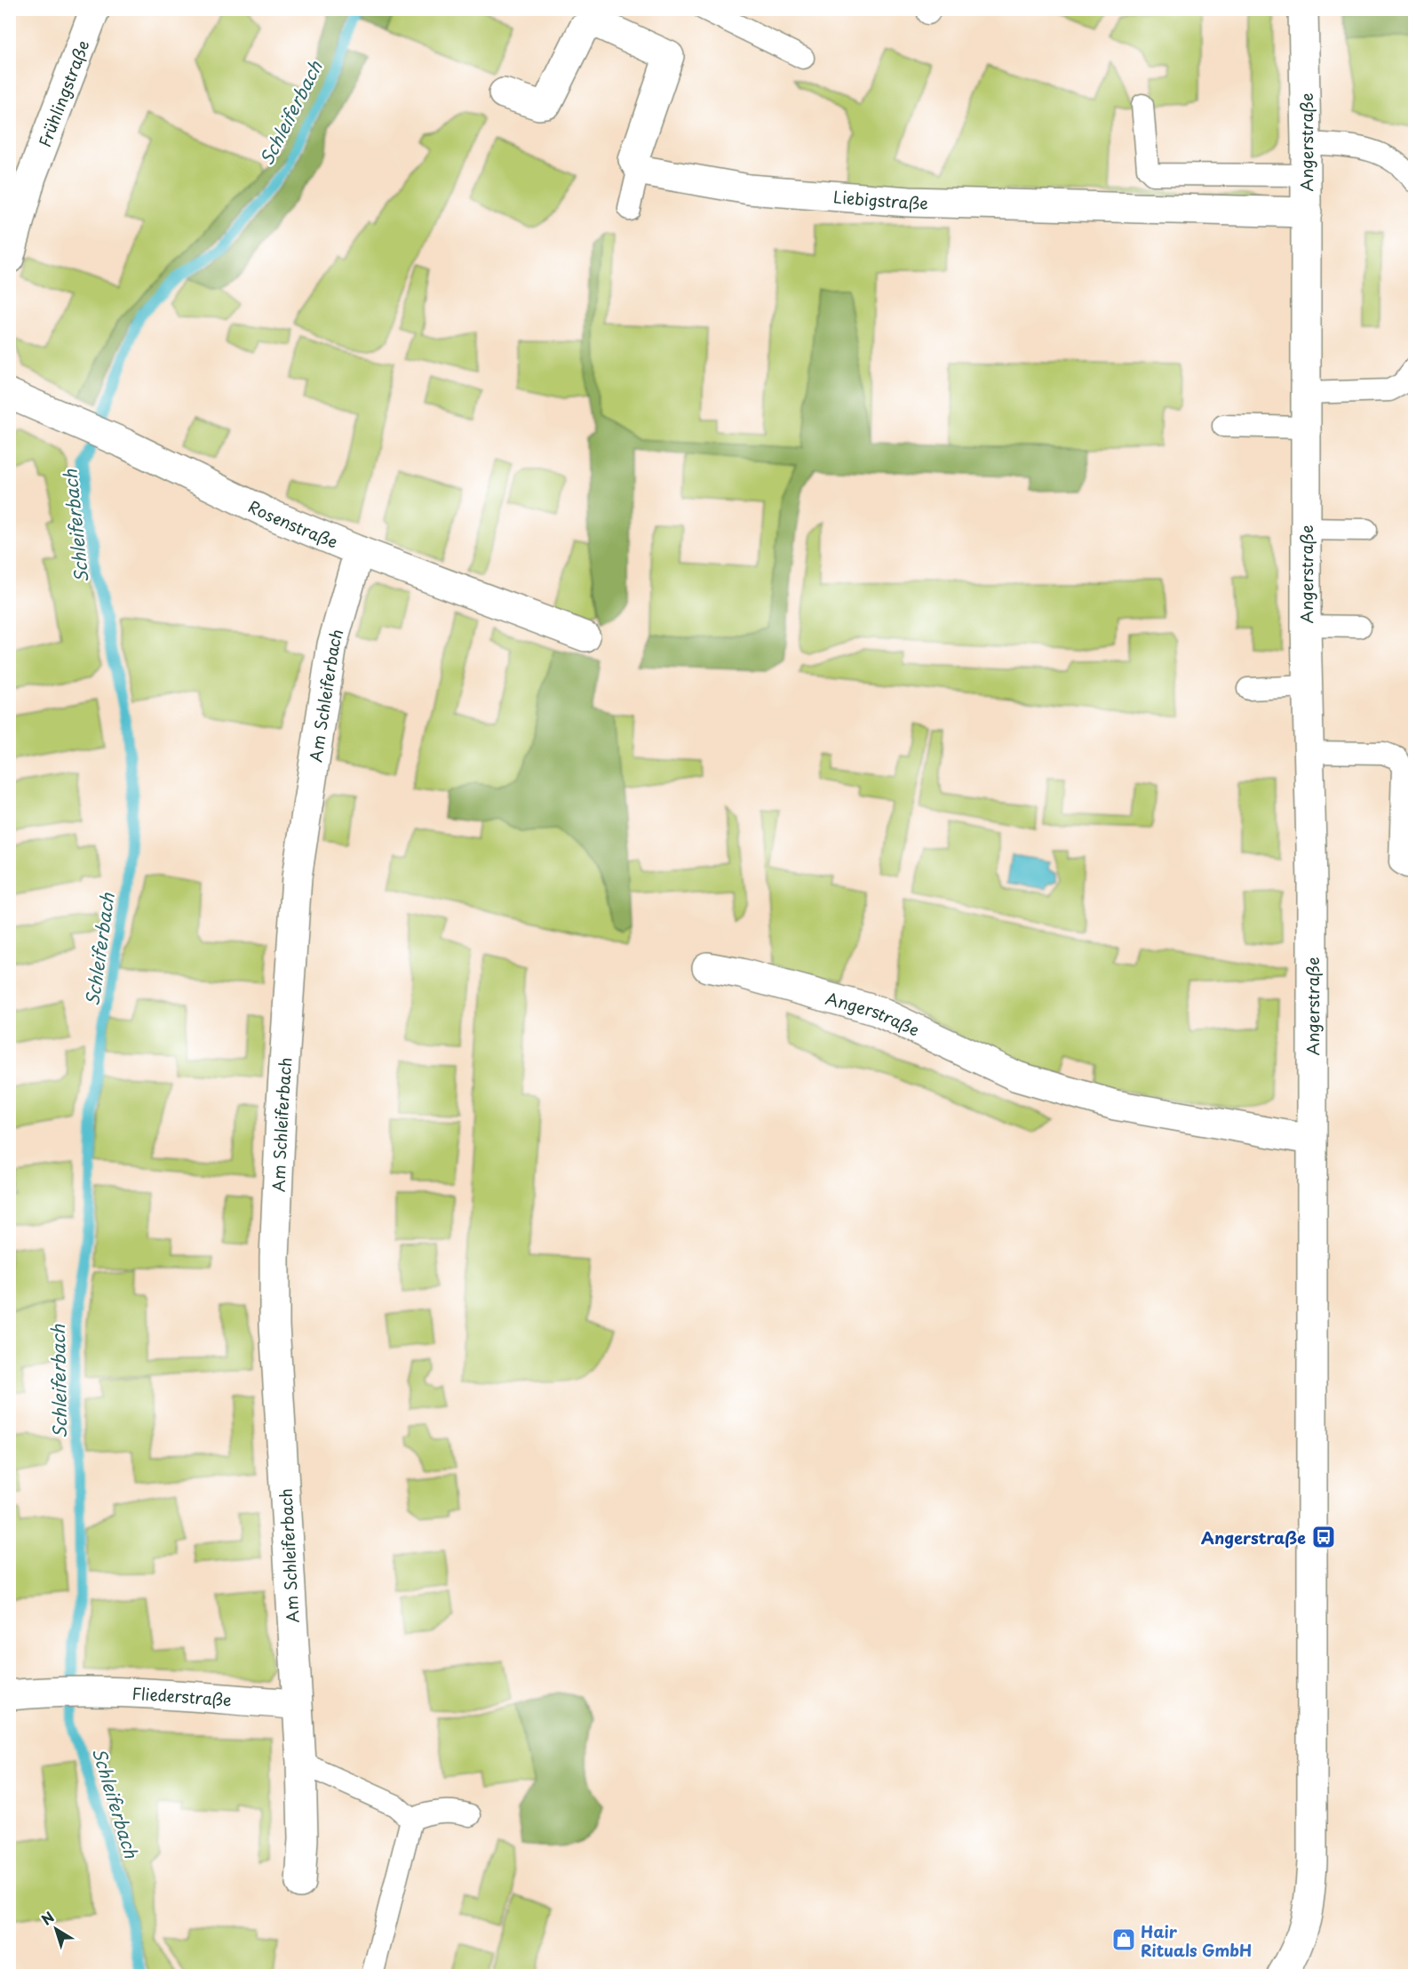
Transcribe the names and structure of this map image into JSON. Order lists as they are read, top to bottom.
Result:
{
  "streets": {
    "street": [
      "Frühlingstraße",
      "Angerstraße",
      "Liebigstraße",
      "Rosenstraße",
      "Am Schleiferbach",
      "Fliederstraße"
    ]
  },
  "crossings": [
    ["Angerstraße", "Liebigstraße"],
    ["Rosenstraße", "Am Schleiferbach"],
    ["Am Schleiferbach", "Fliederstraße"]
  ],
  "water": ["Schleiferbach"],
  "places": {
    "bus stop": ["Angerstraße"],
    "shop": ["Hair Rituals GmbH"]
  },
  "north": "top left"
}
